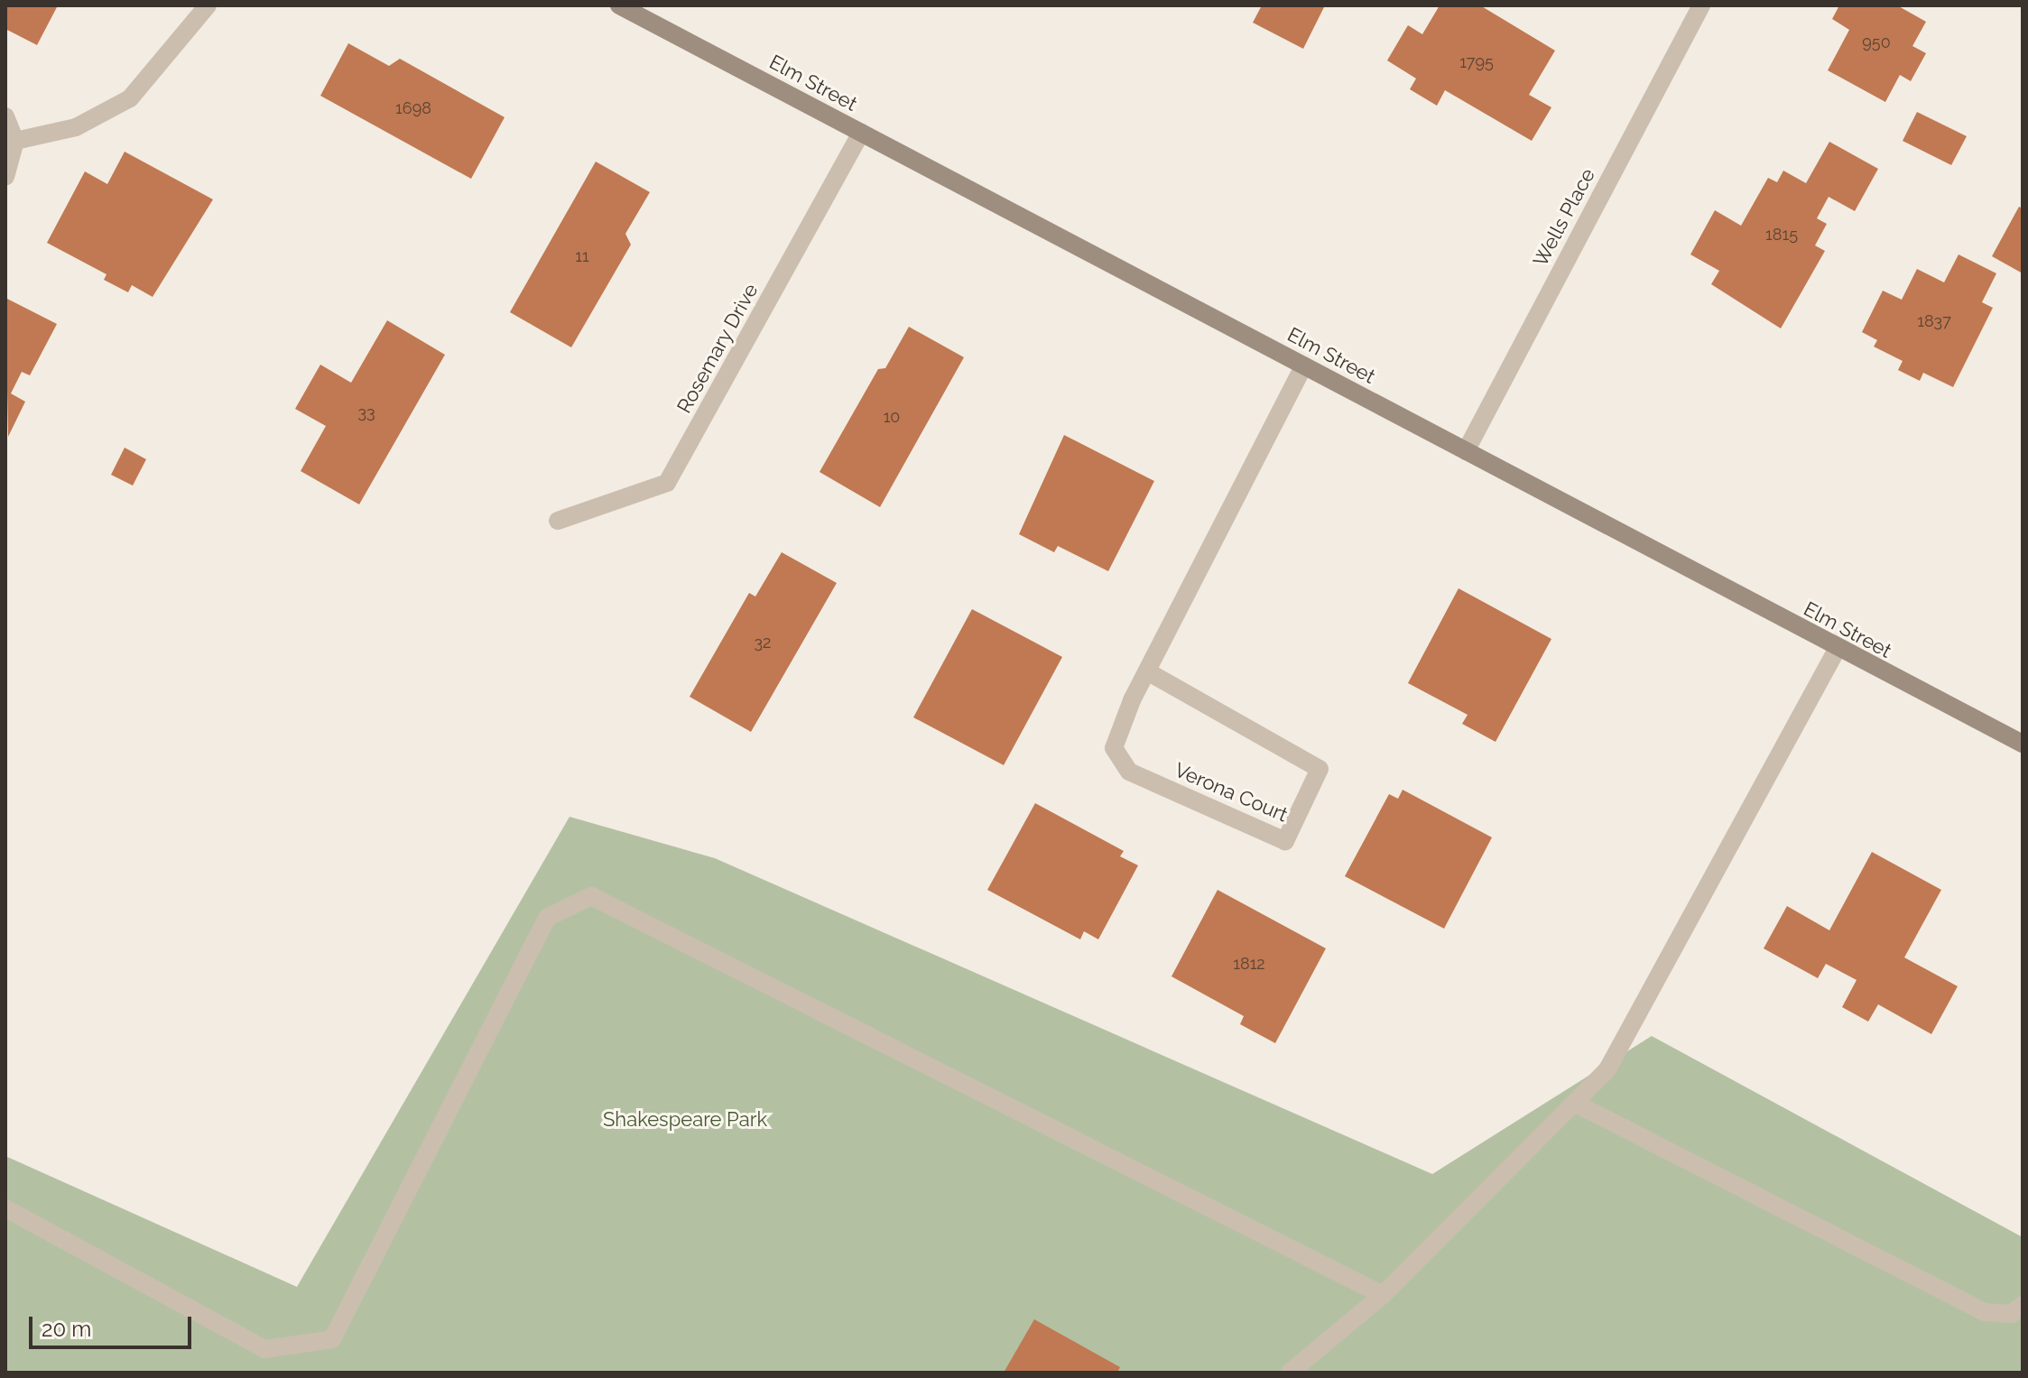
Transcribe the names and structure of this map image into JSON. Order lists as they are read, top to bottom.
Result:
{
  "streets": {
    "street": [
      "Elm Street",
      "Wells Place",
      "Rosemary Drive",
      "Verona Court"
    ]
  },
  "crossings": [
    ["Elm Street", "Wells Place"],
    ["Elm Street", "Rosemary Drive"],
    ["Elm Street", "Verona Court"]
  ],
  "parks": ["Shakespeare Park"],
  "house_numbers": [
    "950",
    "1795",
    "1698",
    "1815",
    "11",
    "1837",
    "33",
    "10",
    "32",
    "1812"
  ],
  "scale_bar": "20 m"
}
